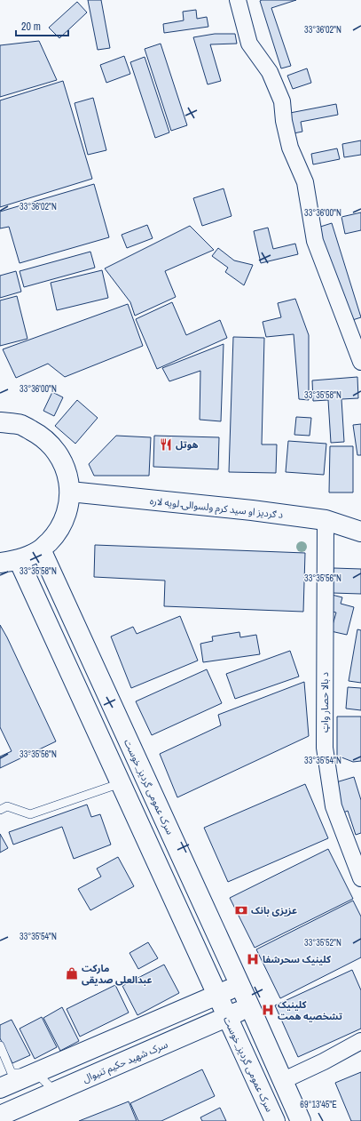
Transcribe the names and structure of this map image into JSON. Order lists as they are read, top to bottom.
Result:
{
  "streets": {
    "highway": ["د ګردیز او سید کرم ولسوالۍ لویه لاره", "سرک عمومی گردیز_خوست", "سرک شهید حکیم تنیوال"],
    "street": ["د بالا حصار واټ"]
  },
  "crossings": [
    ["د ګردیز او سید کرم ولسوالۍ لویه لاره", "د بالا حصار واټ"],
    ["سرک عمومی گردیز_خوست", "سرک شهید حکیم تنیوال"]
  ],
  "places": {
    "restaurant": ["هوتل"],
    "bank": ["عزیزی بانک"],
    "hospital": ["کلینیک سحرشفا", "کلینیک تشخصیه همت"],
    "shop": ["مارکت عبدالعلی صدیقی"]
  },
  "scale_bar": "20 m",
  "coordinates": [
    "33°36'02\"N",
    "33°36'00\"N",
    "33°35'58\"N",
    "33°35'56\"N",
    "33°35'54\"N",
    "33°35'52\"N",
    "69°13'45\"E"
  ]
}
